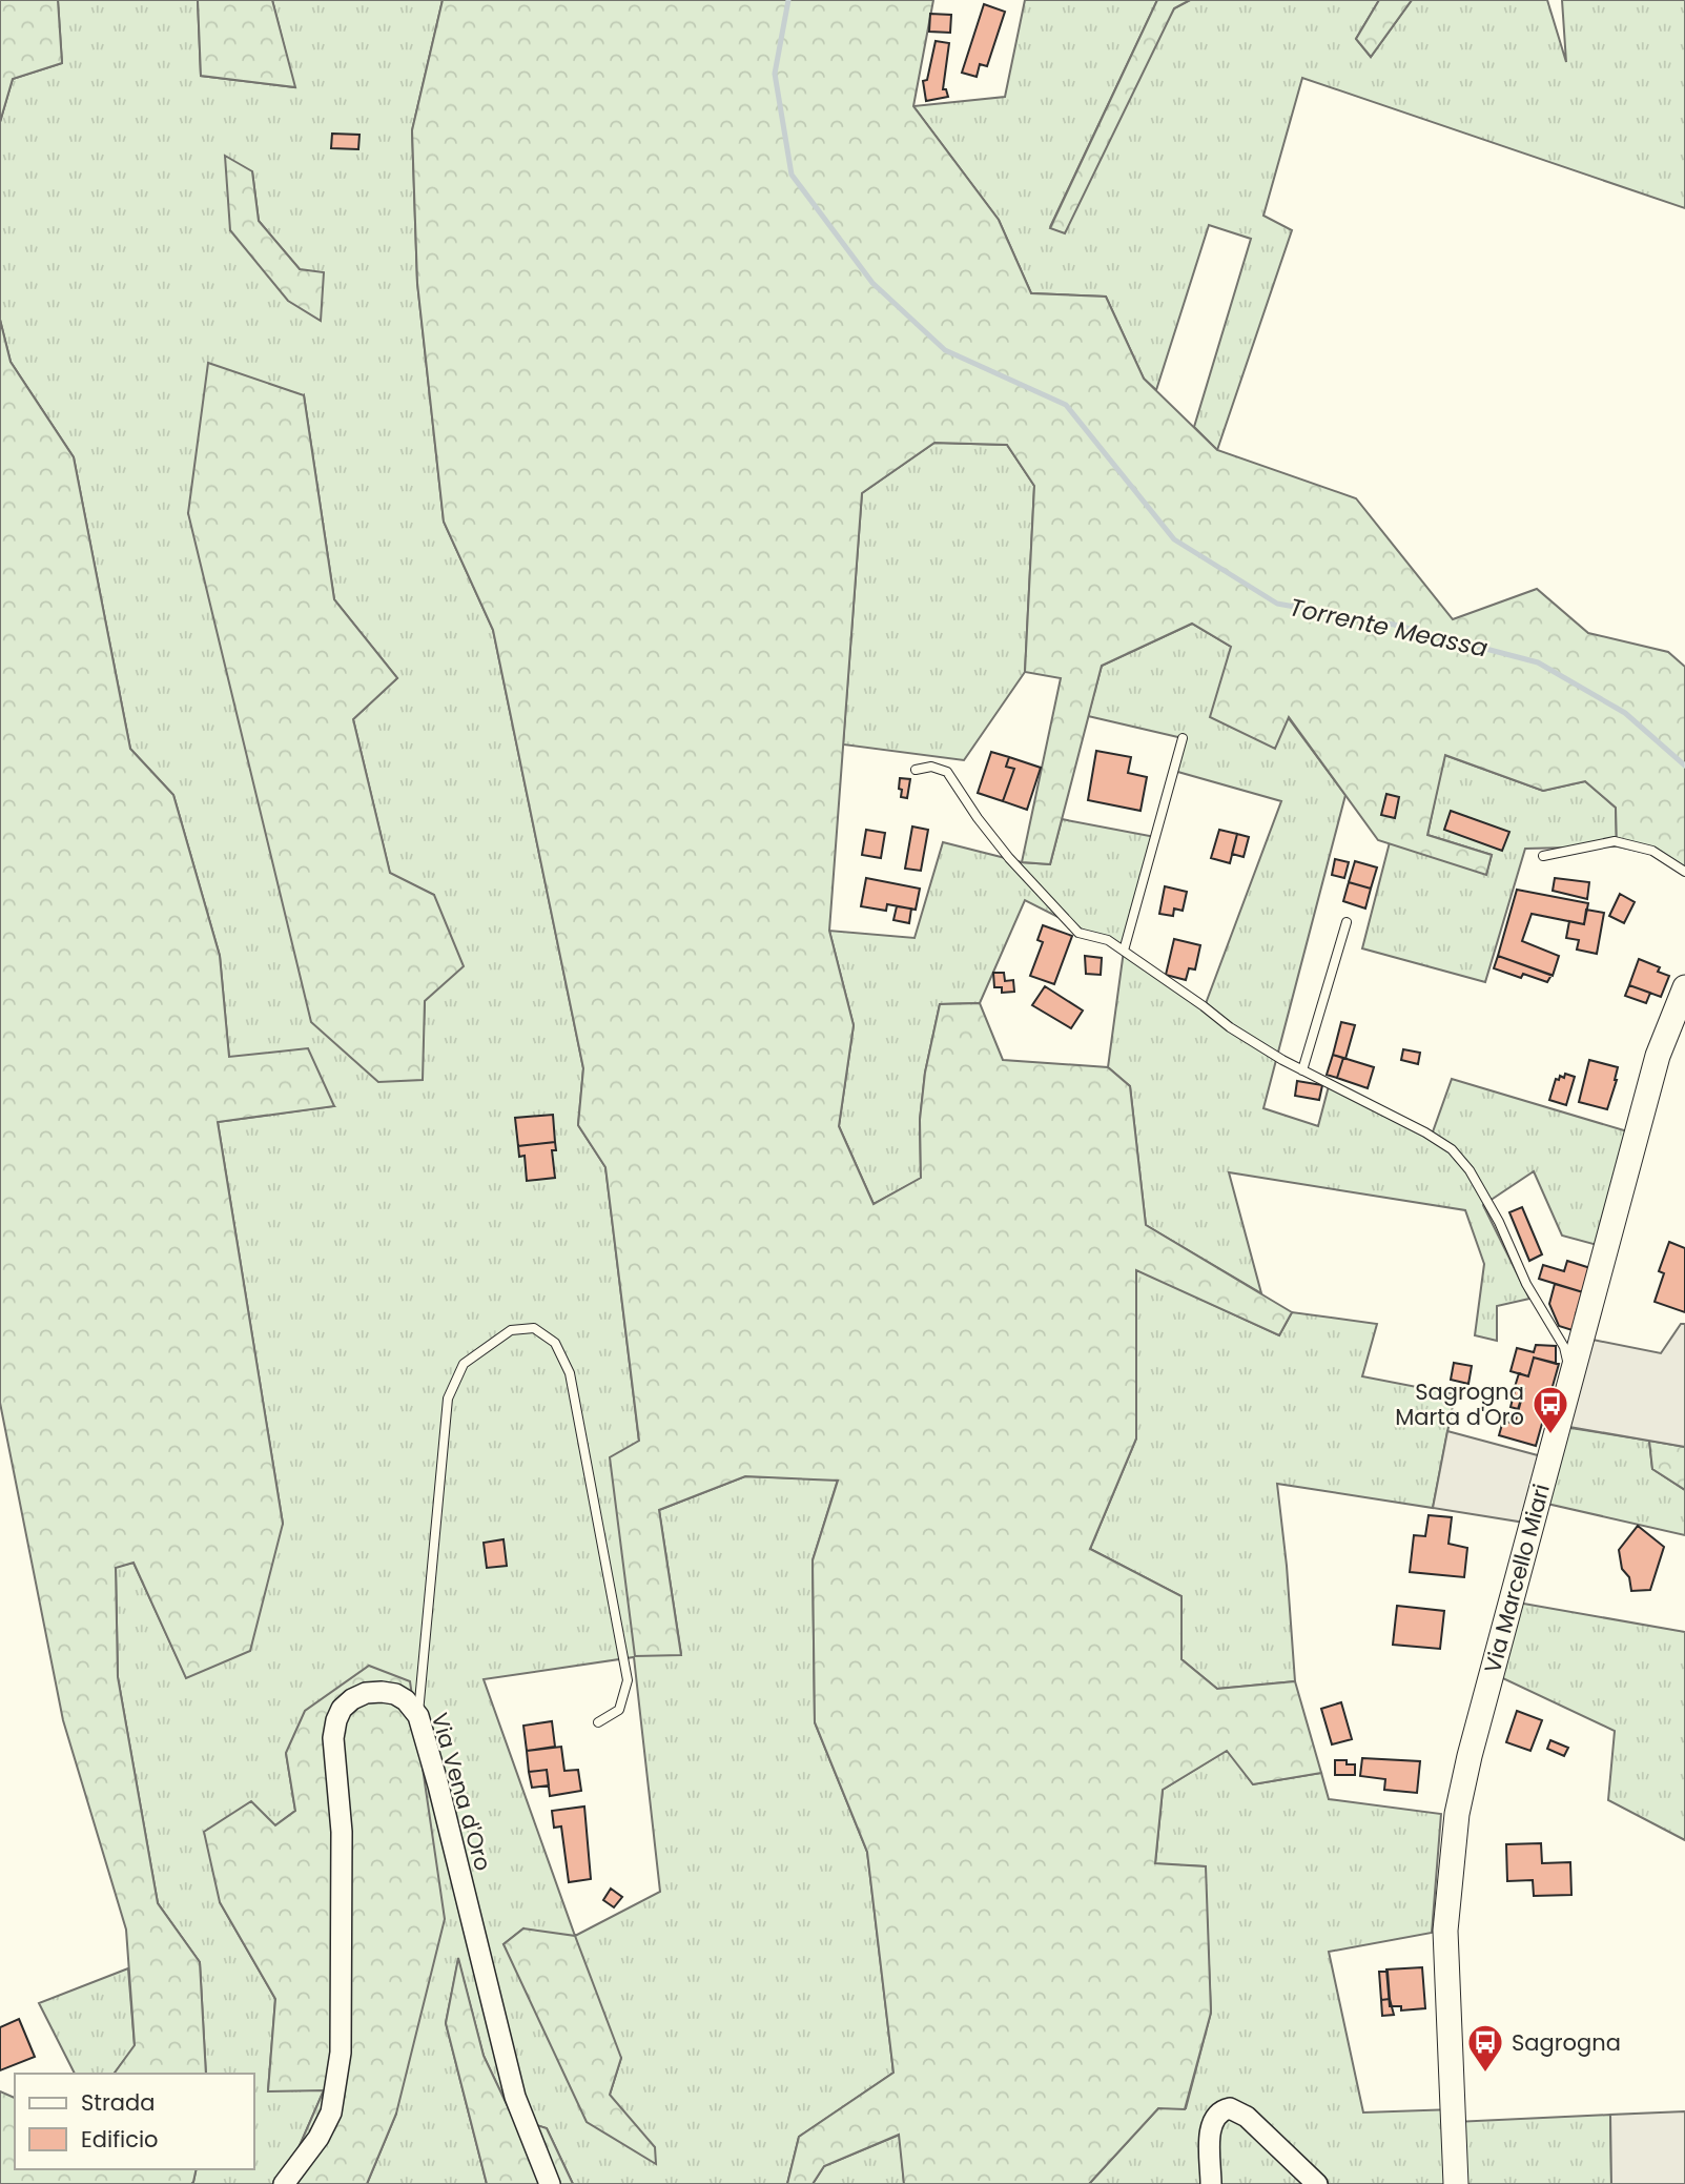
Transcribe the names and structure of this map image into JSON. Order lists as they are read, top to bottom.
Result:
{
  "streets": {
    "main road": ["Via Marcello Miari"],
    "street": ["Via Vena d'Oro"]
  },
  "water": ["Torrente Meassa"],
  "places": {
    "bus stop": ["Sagrogna Marta d'Oro", "Sagrogna"]
  },
  "legend": ["Strada", "Edificio"]
}
